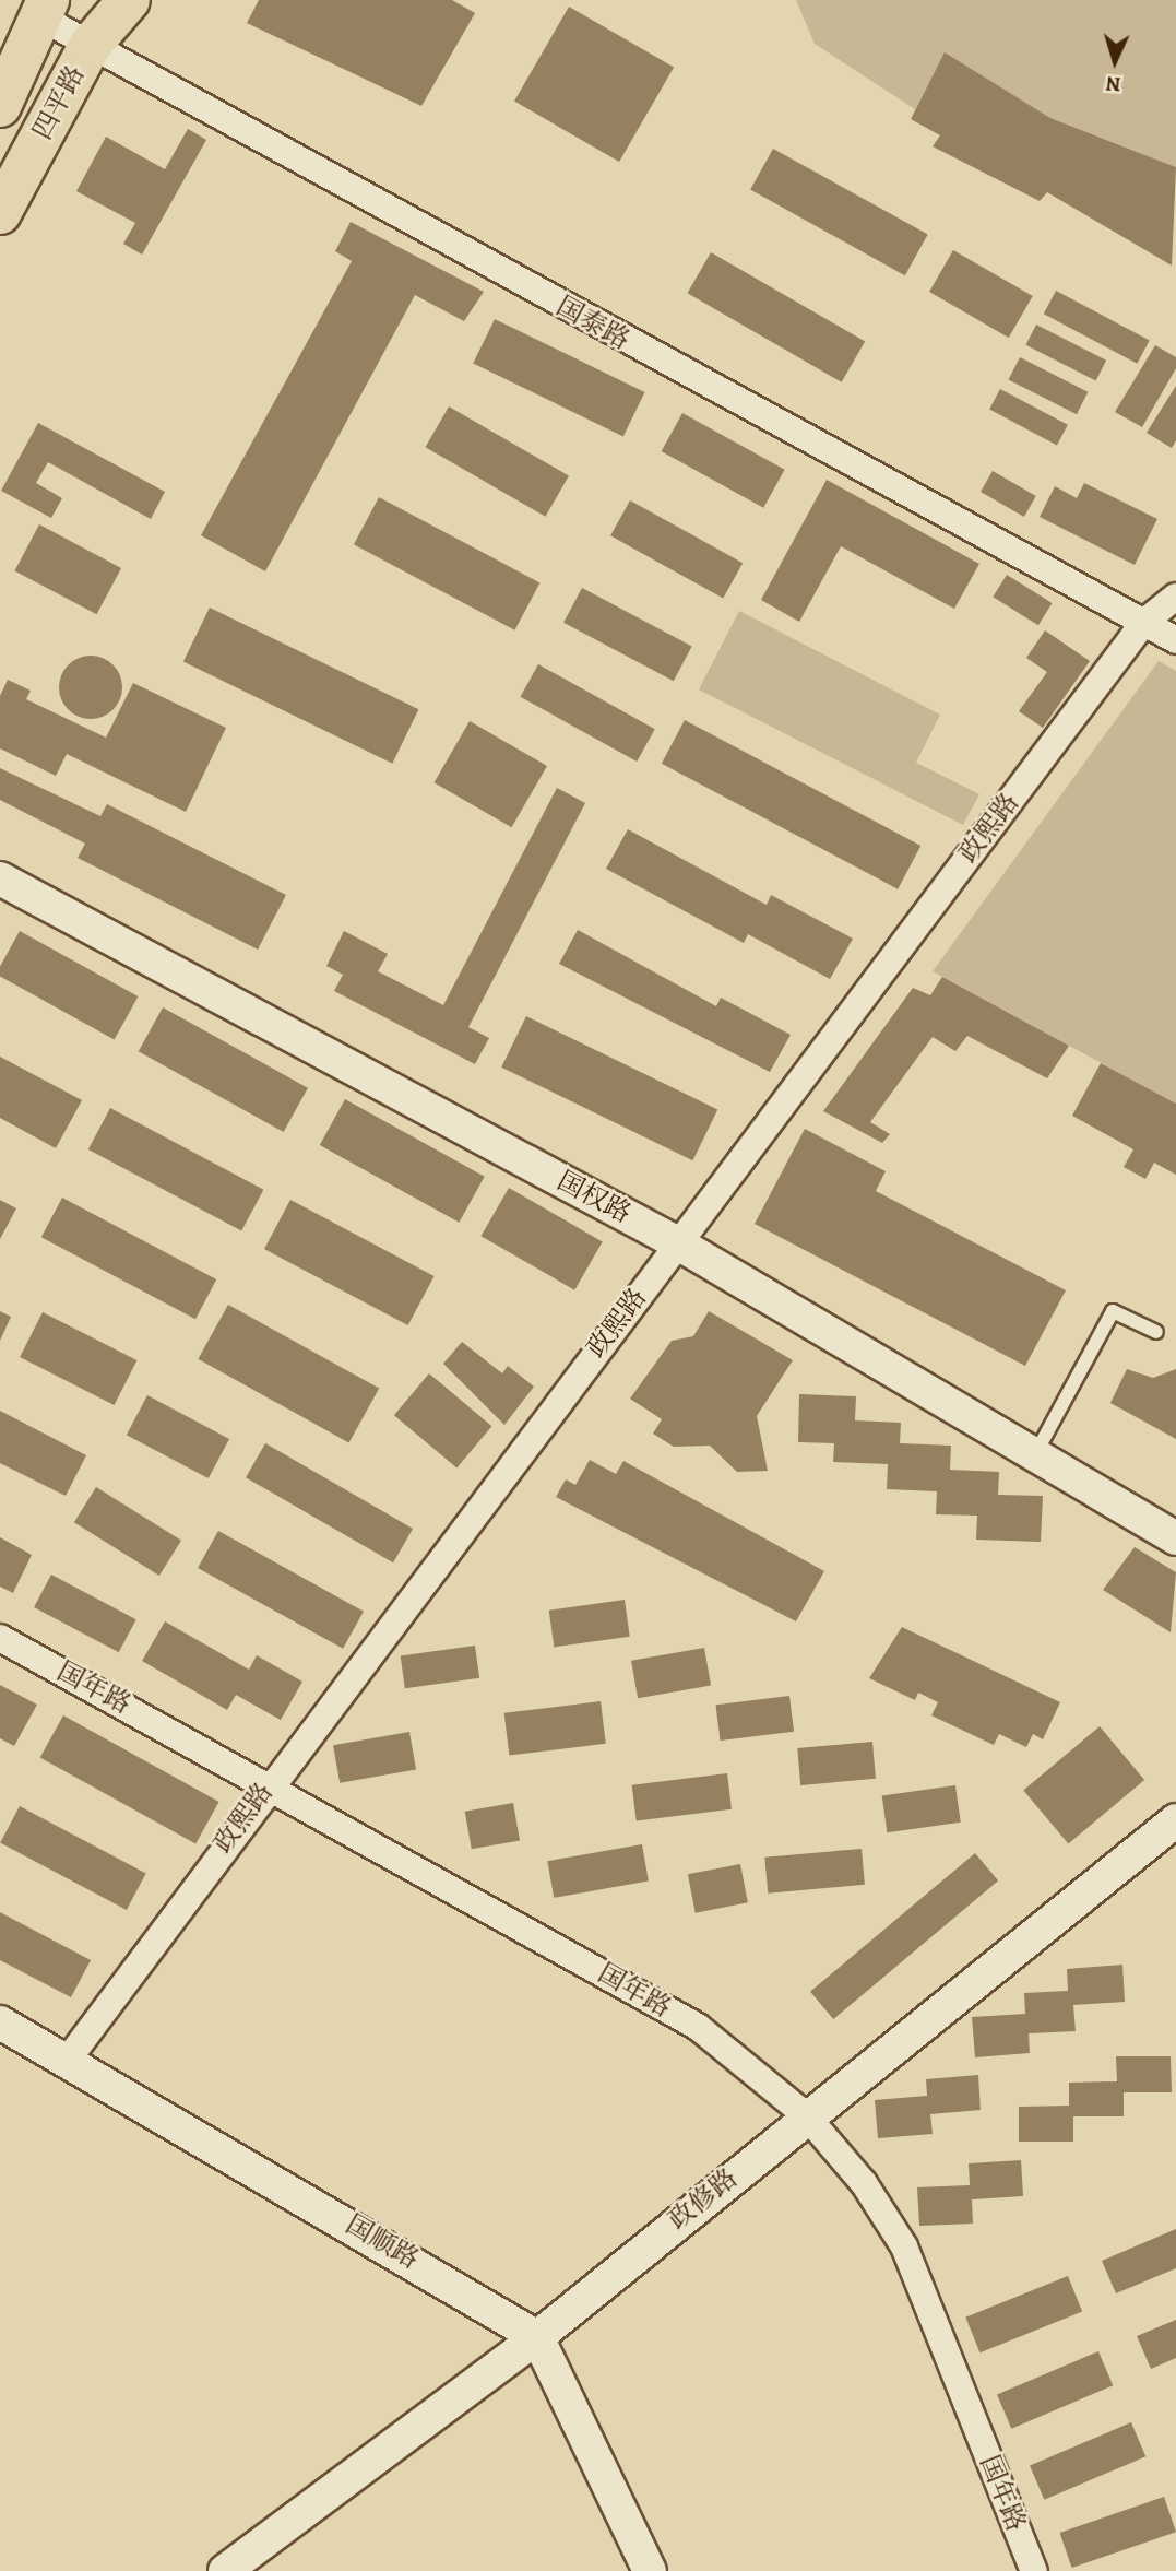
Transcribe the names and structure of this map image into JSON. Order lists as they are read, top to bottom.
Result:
{
  "streets": {
    "main road": ["四平路"],
    "street": [
      "国泰路",
      "政熙路",
      "国权路",
      "国年路",
      "政修路",
      "国顺路"
    ]
  },
  "crossings": [
    ["四平路", "国泰路"],
    ["国泰路", "政熙路"],
    ["政熙路", "国权路"],
    ["政熙路", "国年路"],
    ["政熙路", "国顺路"],
    ["国年路", "政修路"],
    ["政修路", "国顺路"]
  ],
  "north": "bottom"
}
